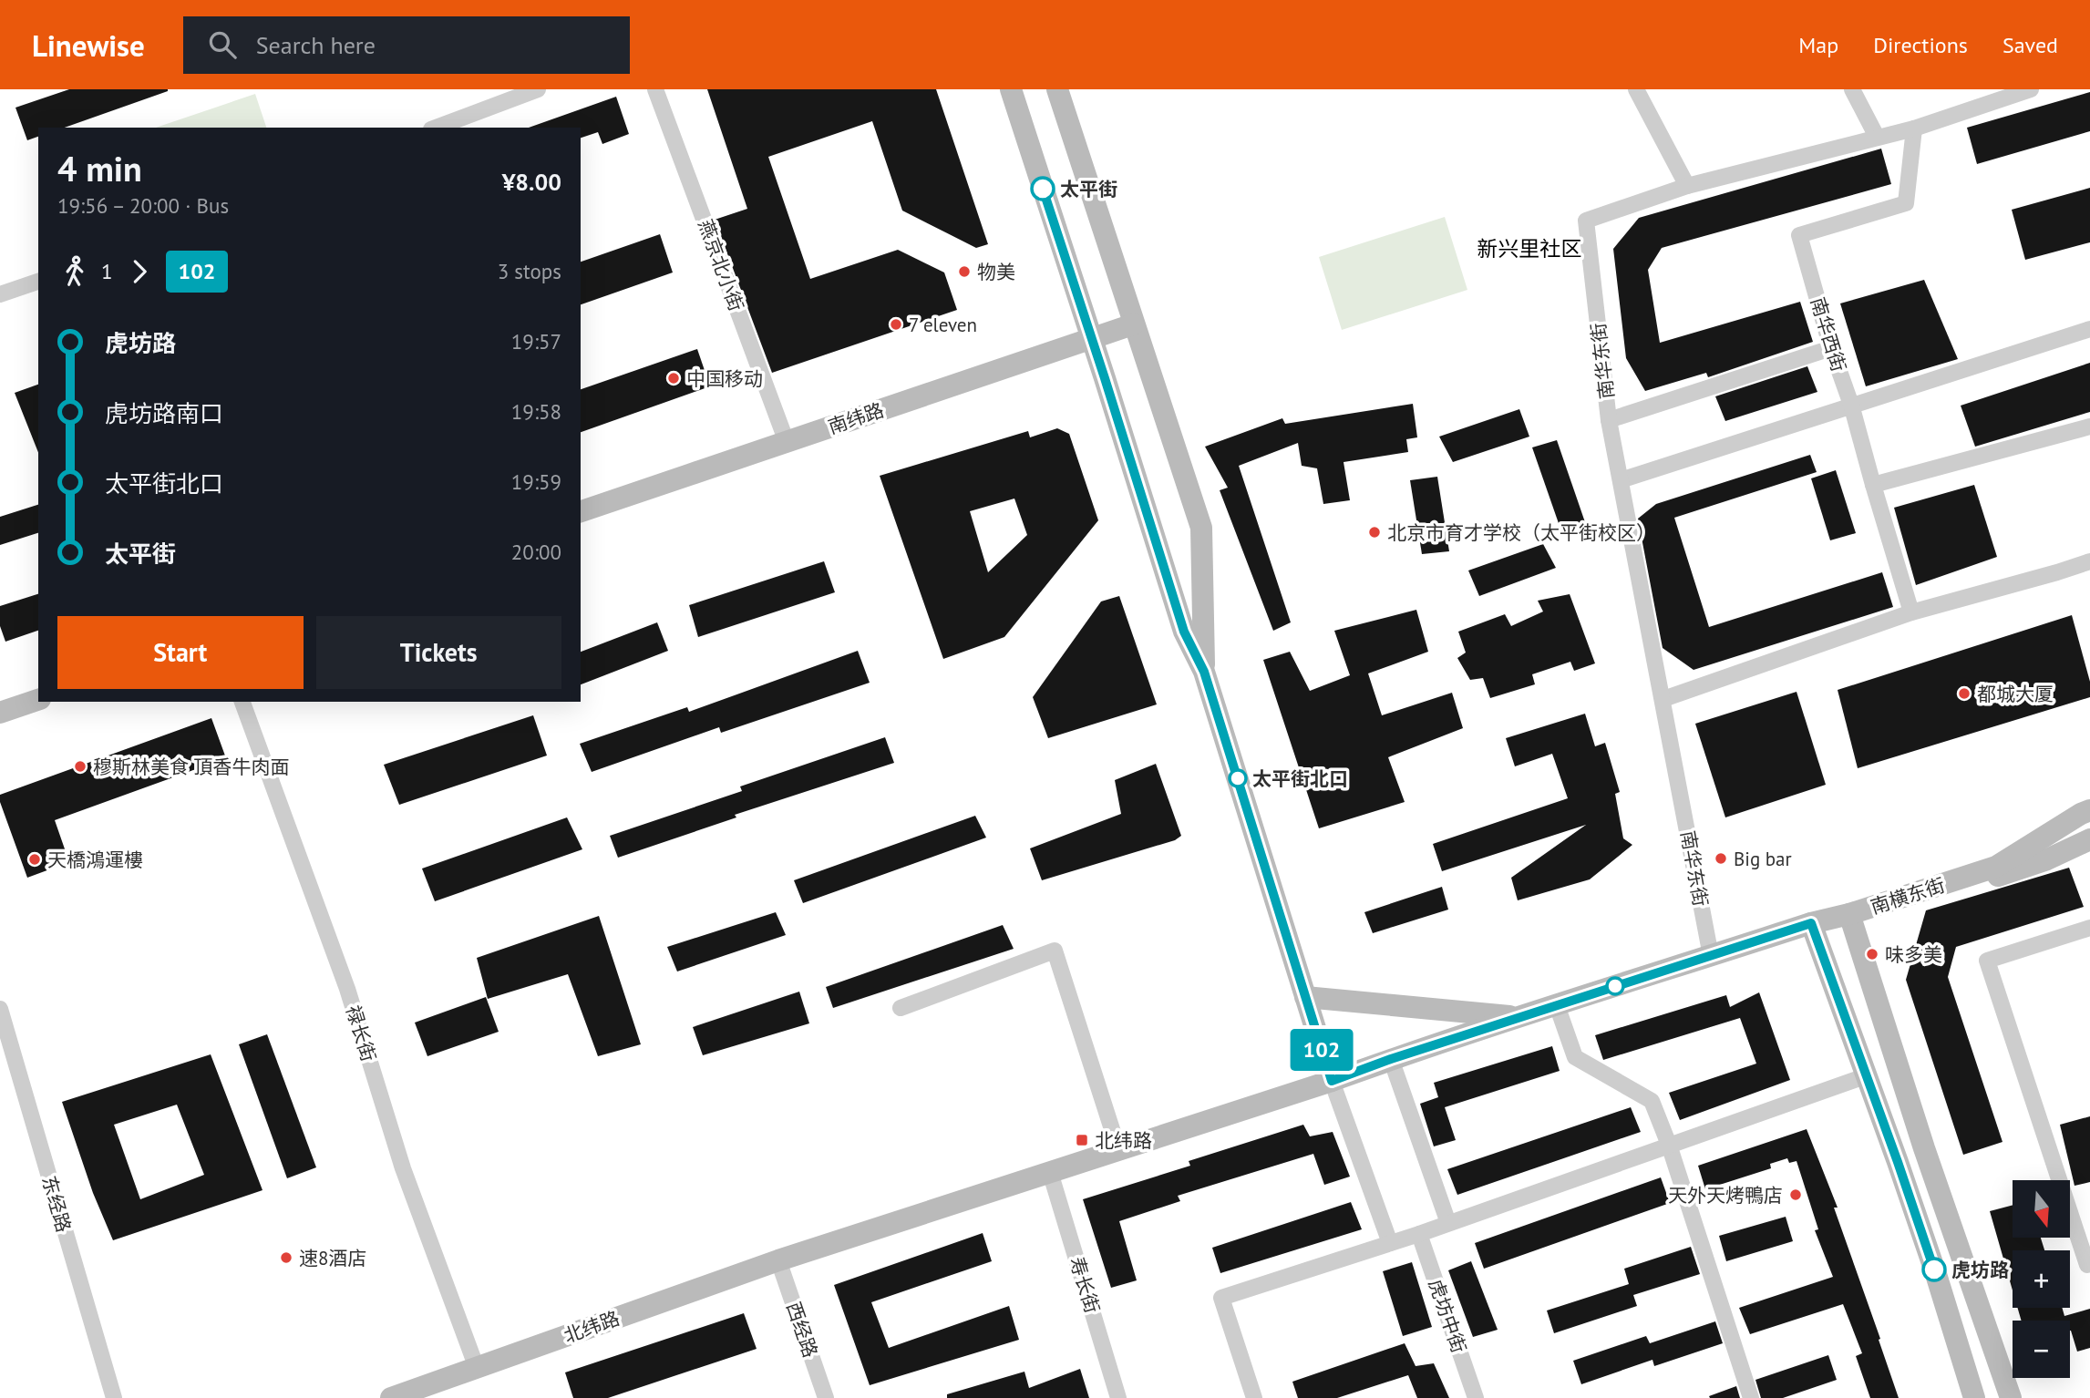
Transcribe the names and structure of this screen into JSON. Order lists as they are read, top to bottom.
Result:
{
  "streets": {
    "main road": ["南纬路", "南横东街", "北纬路"],
    "street": [
      "燕京北小街",
      "南华西街",
      "南华东街",
      "禄长街",
      "东经路",
      "寿长街",
      "虎坊中街",
      "西经路"
    ]
  },
  "crossings": [
    ["燕京北小街", "南纬路"],
    ["南华西街", "南华东街"],
    ["南华东街", "北纬路"],
    ["南横东街", "北纬路"],
    ["禄长街", "北纬路"],
    ["寿长街", "北纬路"],
    ["北纬路", "西经路"]
  ],
  "districts": ["新兴里社区"],
  "places": {
    "other": [
      "太平街",
      "物美",
      "7 eleven",
      "中国移动",
      "北京市育才学校（太平街校区）",
      "都城大厦",
      "穆斯林美食 頂香牛肉面",
      "太平街北口",
      "Big bar",
      "天橋鴻運樓",
      "味多美",
      "天外天烤鴨店",
      "速8酒店",
      "虎坊路"
    ],
    "transit": ["北纬路"]
  },
  "lines": ["bus line 102"],
  "north": "bottom",
  "page": {
    "header": "Linewise",
    "search": "Search here",
    "nav": ["Map", "Directions", "Saved"],
    "on_map": "102",
    "heading": ["4 min", "19:56 – 20:00 · Bus", "¥8.00"],
    "legs": ["1", "102", "3 stops"],
    "list": [
      {
        "name": "虎坊路",
        "value": "19:57"
      },
      {
        "name": "虎坊路南口",
        "value": "19:58"
      },
      {
        "name": "太平街北口",
        "value": "19:59"
      },
      {
        "name": "太平街",
        "value": "20:00"
      }
    ],
    "buttons": ["Start", "Tickets"],
    "map_buttons": ["+", "−"]
  }
}
